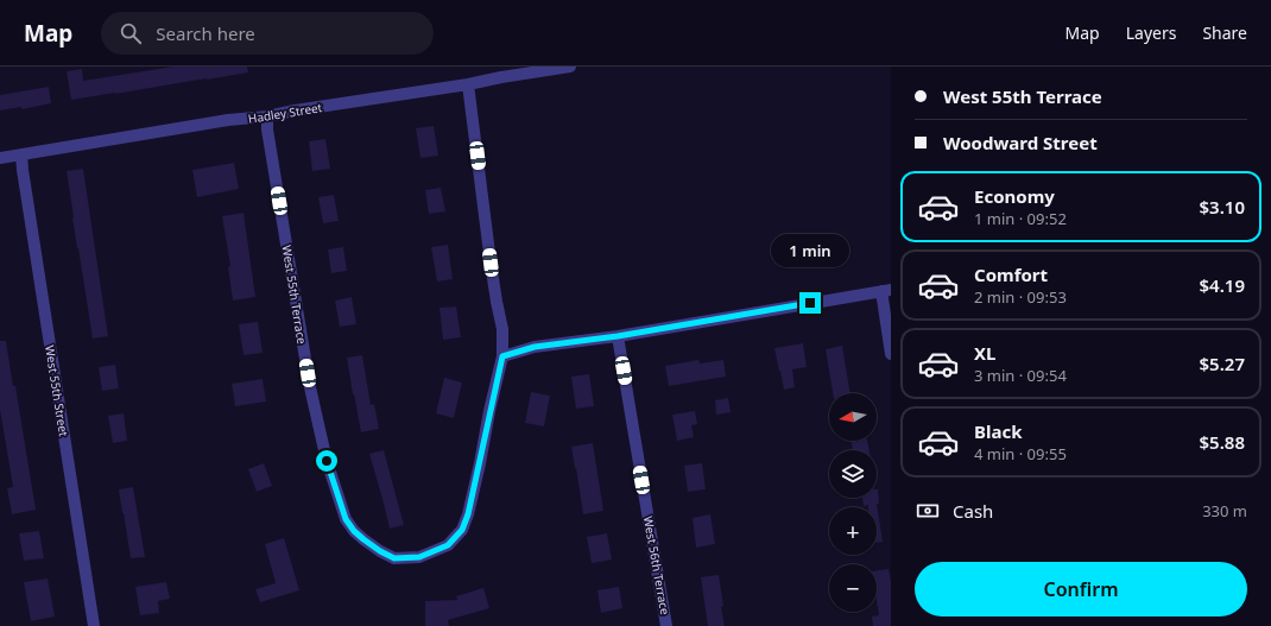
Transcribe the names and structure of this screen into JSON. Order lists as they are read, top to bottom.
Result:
{
  "streets": {
    "street": [
      "Hadley Street",
      "West 55th Terrace",
      "West 55th Street",
      "West 56th Terrace"
    ]
  },
  "crossings": [
    ["Hadley Street", "West 55th Terrace"],
    ["Hadley Street", "West 55th Street"]
  ],
  "north": "left",
  "page": {
    "header": "Map",
    "search": "Search here",
    "nav": ["Map", "Layers", "Share"],
    "banner": ["West 55th Terrace", "Woodward Street"],
    "list": [
      {
        "name": "Economy",
        "note": "1 min · 09:52",
        "value": "$3.10"
      },
      {
        "name": "Comfort",
        "note": "2 min · 09:53",
        "value": "$4.19"
      },
      {
        "name": "XL",
        "note": "3 min · 09:54",
        "value": "$5.27"
      },
      {
        "name": "Black",
        "note": "4 min · 09:55",
        "value": "$5.88"
      }
    ],
    "bubble": "1 min",
    "map_buttons": ["+", "−"],
    "pay": ["Cash", "330 m"],
    "buttons": "Confirm"
  }
}
